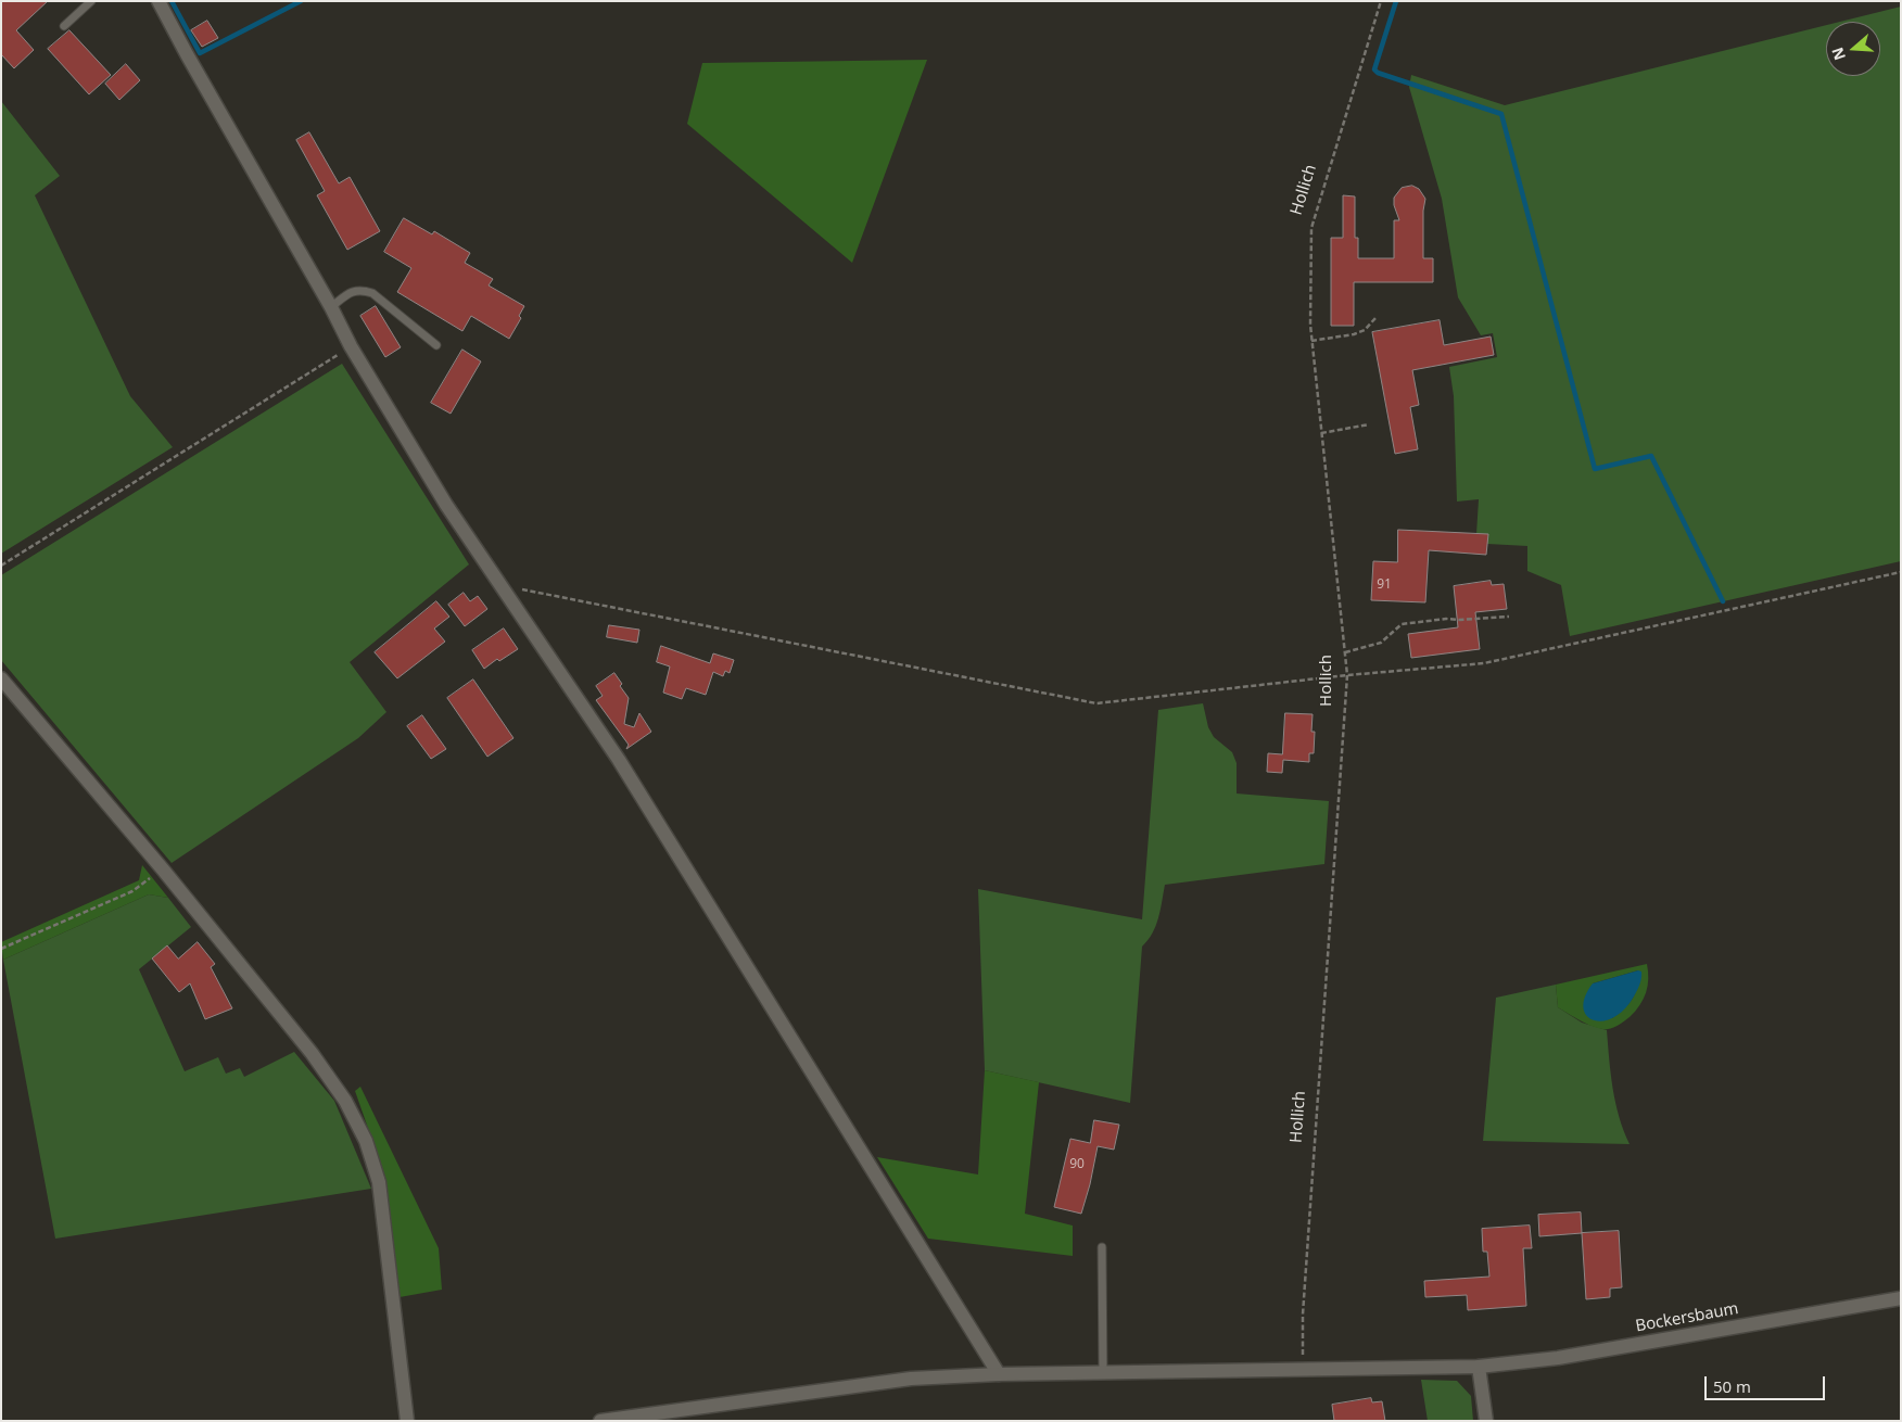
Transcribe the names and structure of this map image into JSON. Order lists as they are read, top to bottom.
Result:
{
  "streets": {
    "street": ["Bockersbaum"],
    "path": ["Hollich"]
  },
  "crossings": [
    ["Hollich", "Bockersbaum"]
  ],
  "house_numbers": ["91", "90"],
  "scale_bar": "50 m",
  "north": "left"
}
